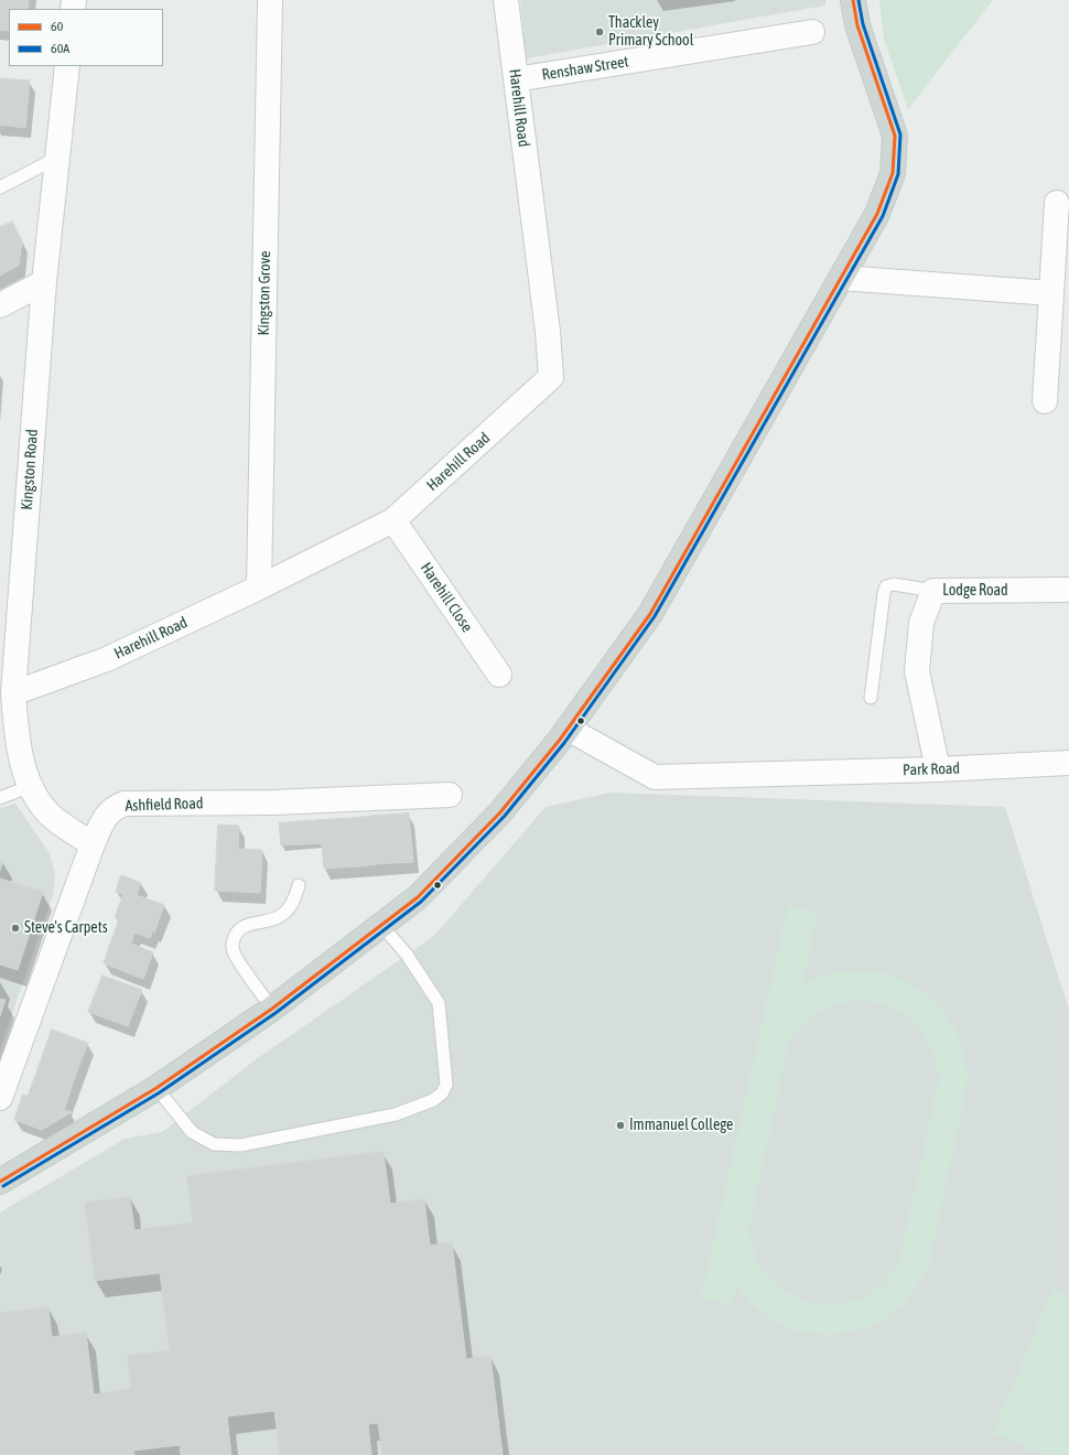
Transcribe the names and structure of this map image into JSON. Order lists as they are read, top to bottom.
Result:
{
  "streets": {
    "street": [
      "Renshaw Street",
      "Harehill Road",
      "Kingston Grove",
      "Kingston Road",
      "Lodge Road",
      "Harehill Close",
      "Park Road",
      "Ashfield Road"
    ]
  },
  "crossings": [
    ["Renshaw Street", "Harehill Road"],
    ["Harehill Road", "Kingston Grove"],
    ["Harehill Road", "Kingston Road"],
    ["Harehill Road", "Harehill Close"],
    ["Kingston Road", "Ashfield Road"],
    ["Lodge Road", "Park Road"]
  ],
  "places": ["Thackley Primary School", "Steve's Carpets", "Immanuel College"],
  "lines": ["transit line 60", "transit line 60A"],
  "legend": ["60", "60A"]
}
